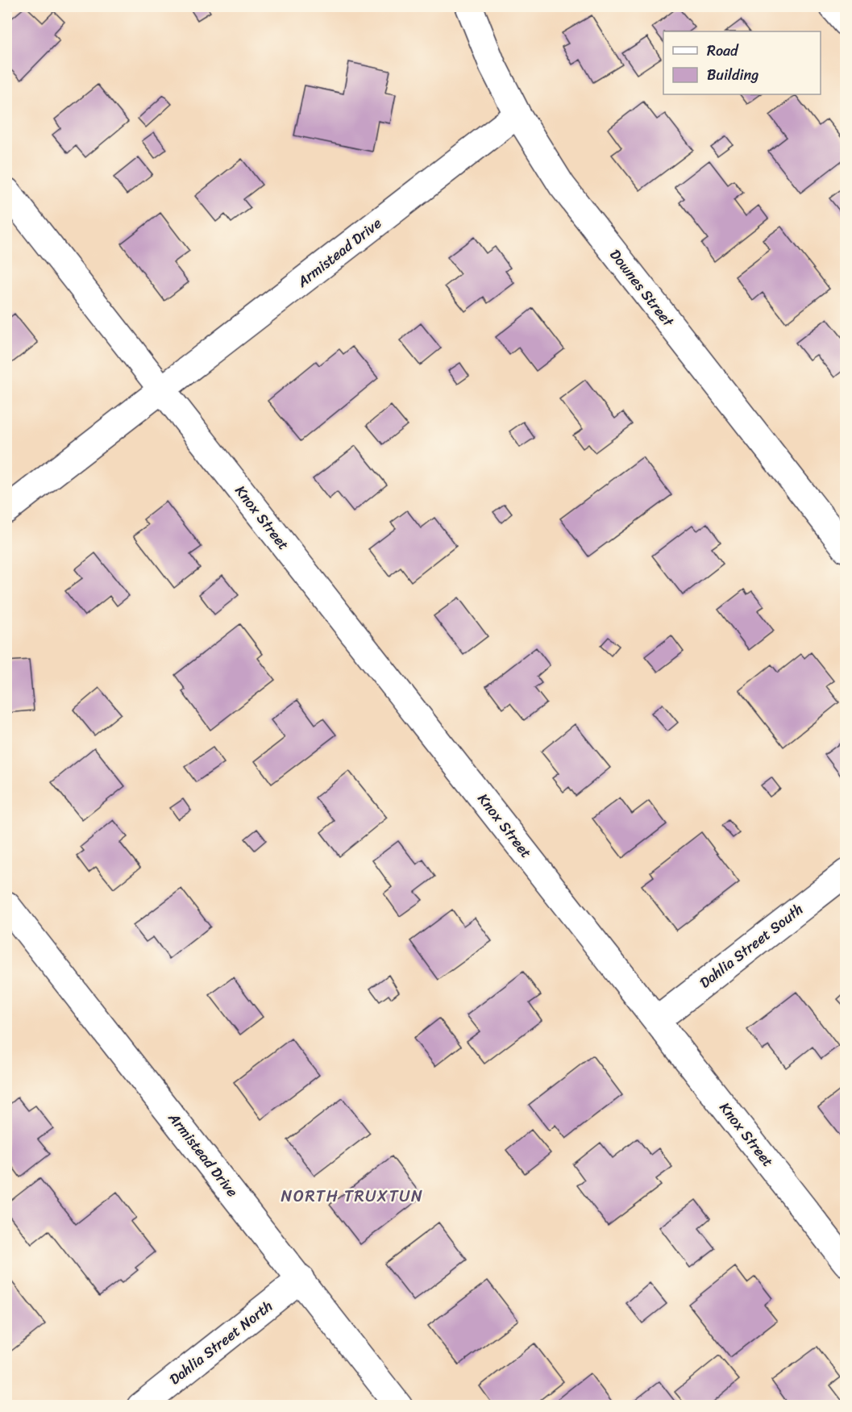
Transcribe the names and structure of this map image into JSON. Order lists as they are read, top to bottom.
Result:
{
  "streets": {
    "street": [
      "Armistead Drive",
      "Downes Street",
      "Knox Street",
      "Dahlia Street South",
      "Dahlia Street North"
    ]
  },
  "crossings": [
    ["Armistead Drive", "Downes Street"],
    ["Armistead Drive", "Knox Street"],
    ["Armistead Drive", "Dahlia Street North"],
    ["Knox Street", "Dahlia Street South"]
  ],
  "districts": ["NORTH TRUXTUN"],
  "legend": ["Road", "Building"]
}
